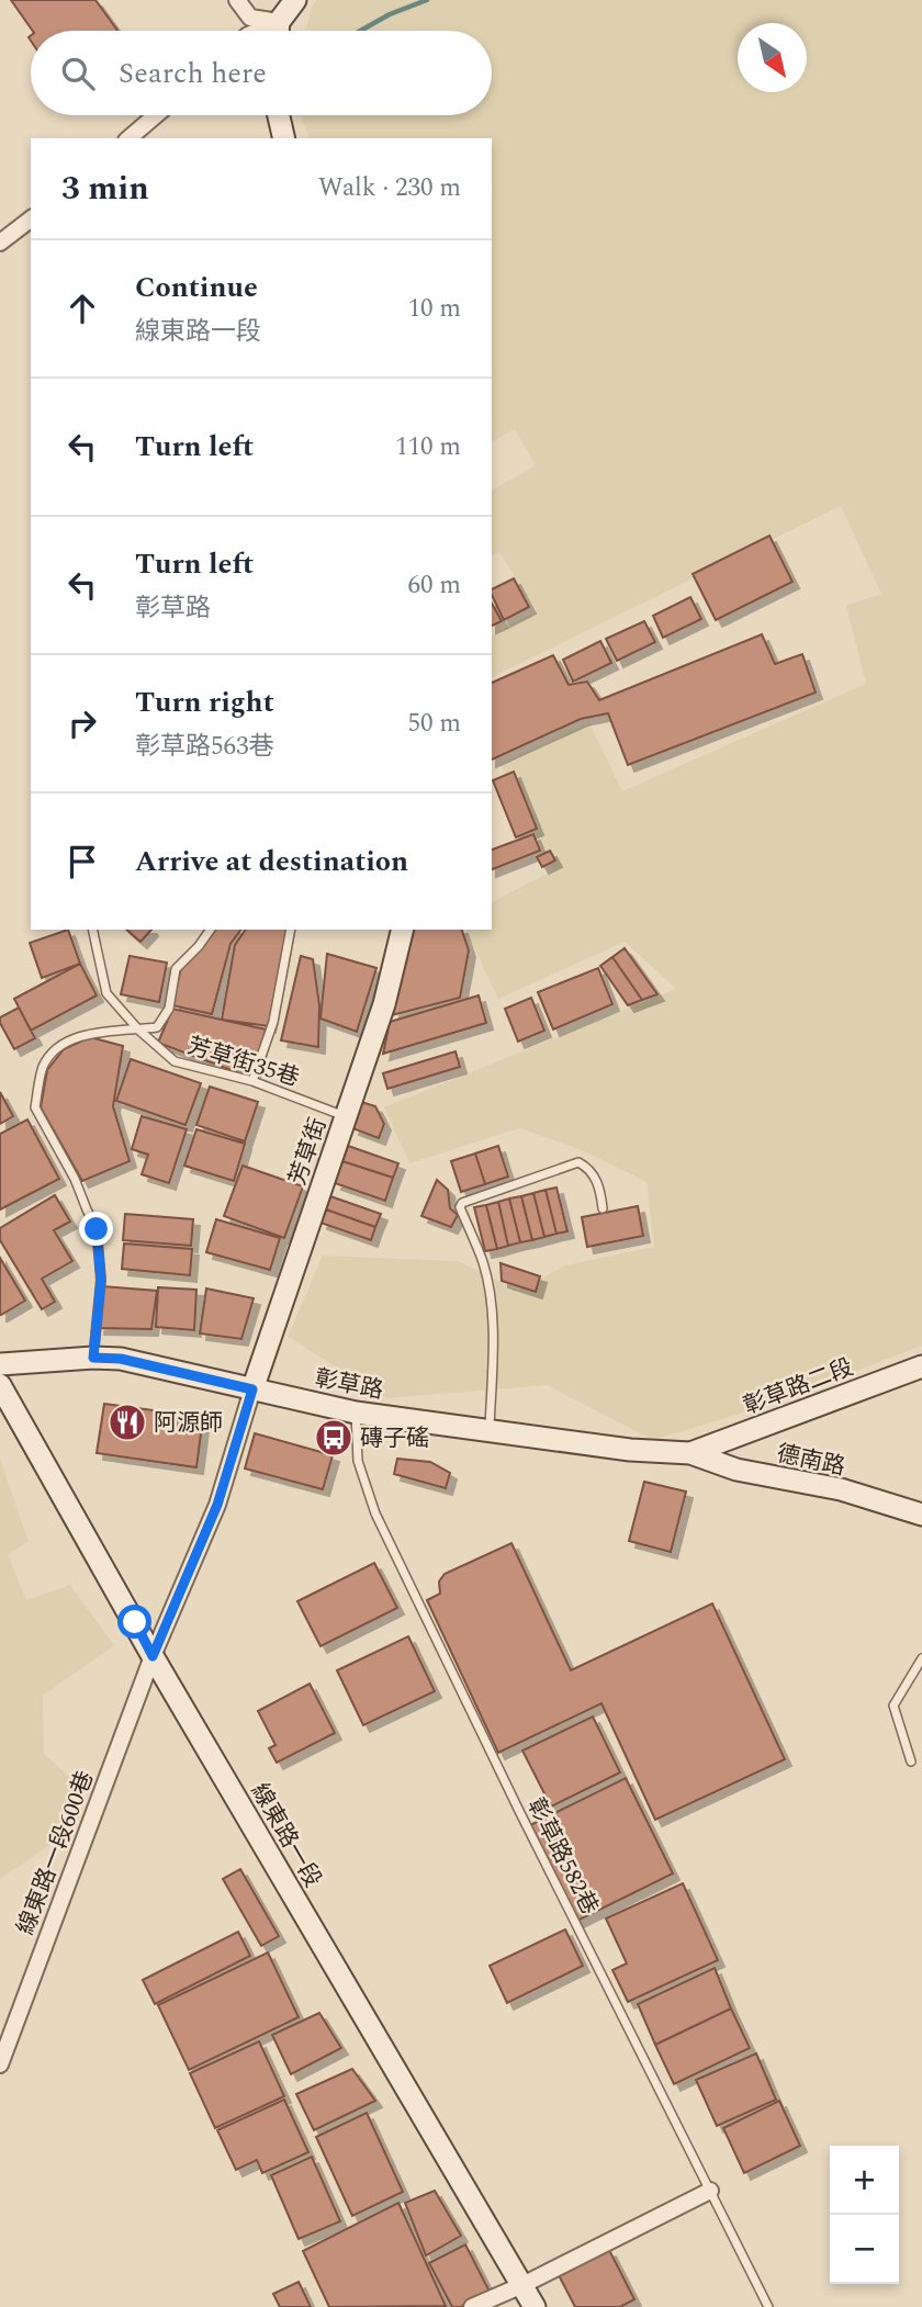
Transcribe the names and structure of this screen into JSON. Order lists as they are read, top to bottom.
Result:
{
  "streets": {
    "street": [
      "芳草街",
      "彰草路",
      "彰草路二段",
      "德南路",
      "線東路一段",
      "線東路一段600巷"
    ],
    "lane": ["芳草街35巷", "彰草路582巷"]
  },
  "crossings": [
    ["芳草街35巷", "芳草街"],
    ["芳草街", "彰草路"],
    ["芳草街", "線東路一段600巷"],
    ["彰草路", "彰草路二段"],
    ["彰草路", "德南路"],
    ["彰草路", "線東路一段600巷"],
    ["彰草路", "彰草路582巷"],
    ["彰草路二段", "德南路"],
    ["線東路一段", "線東路一段600巷"]
  ],
  "places": {
    "restaurant": ["阿源師"],
    "bus stop": ["磚子磘"]
  },
  "north": "bottom right",
  "page": {
    "search": "Search here",
    "heading": ["3 min", "Walk · 230 m"],
    "list": [
      ["Continue", "線東路一段", "10 m"],
      ["Turn left", "110 m"],
      ["Turn left", "彰草路", "60 m"],
      ["Turn right", "彰草路563巷", "50 m"],
      "Arrive at destination"
    ],
    "map_buttons": ["+", "−"]
  }
}
